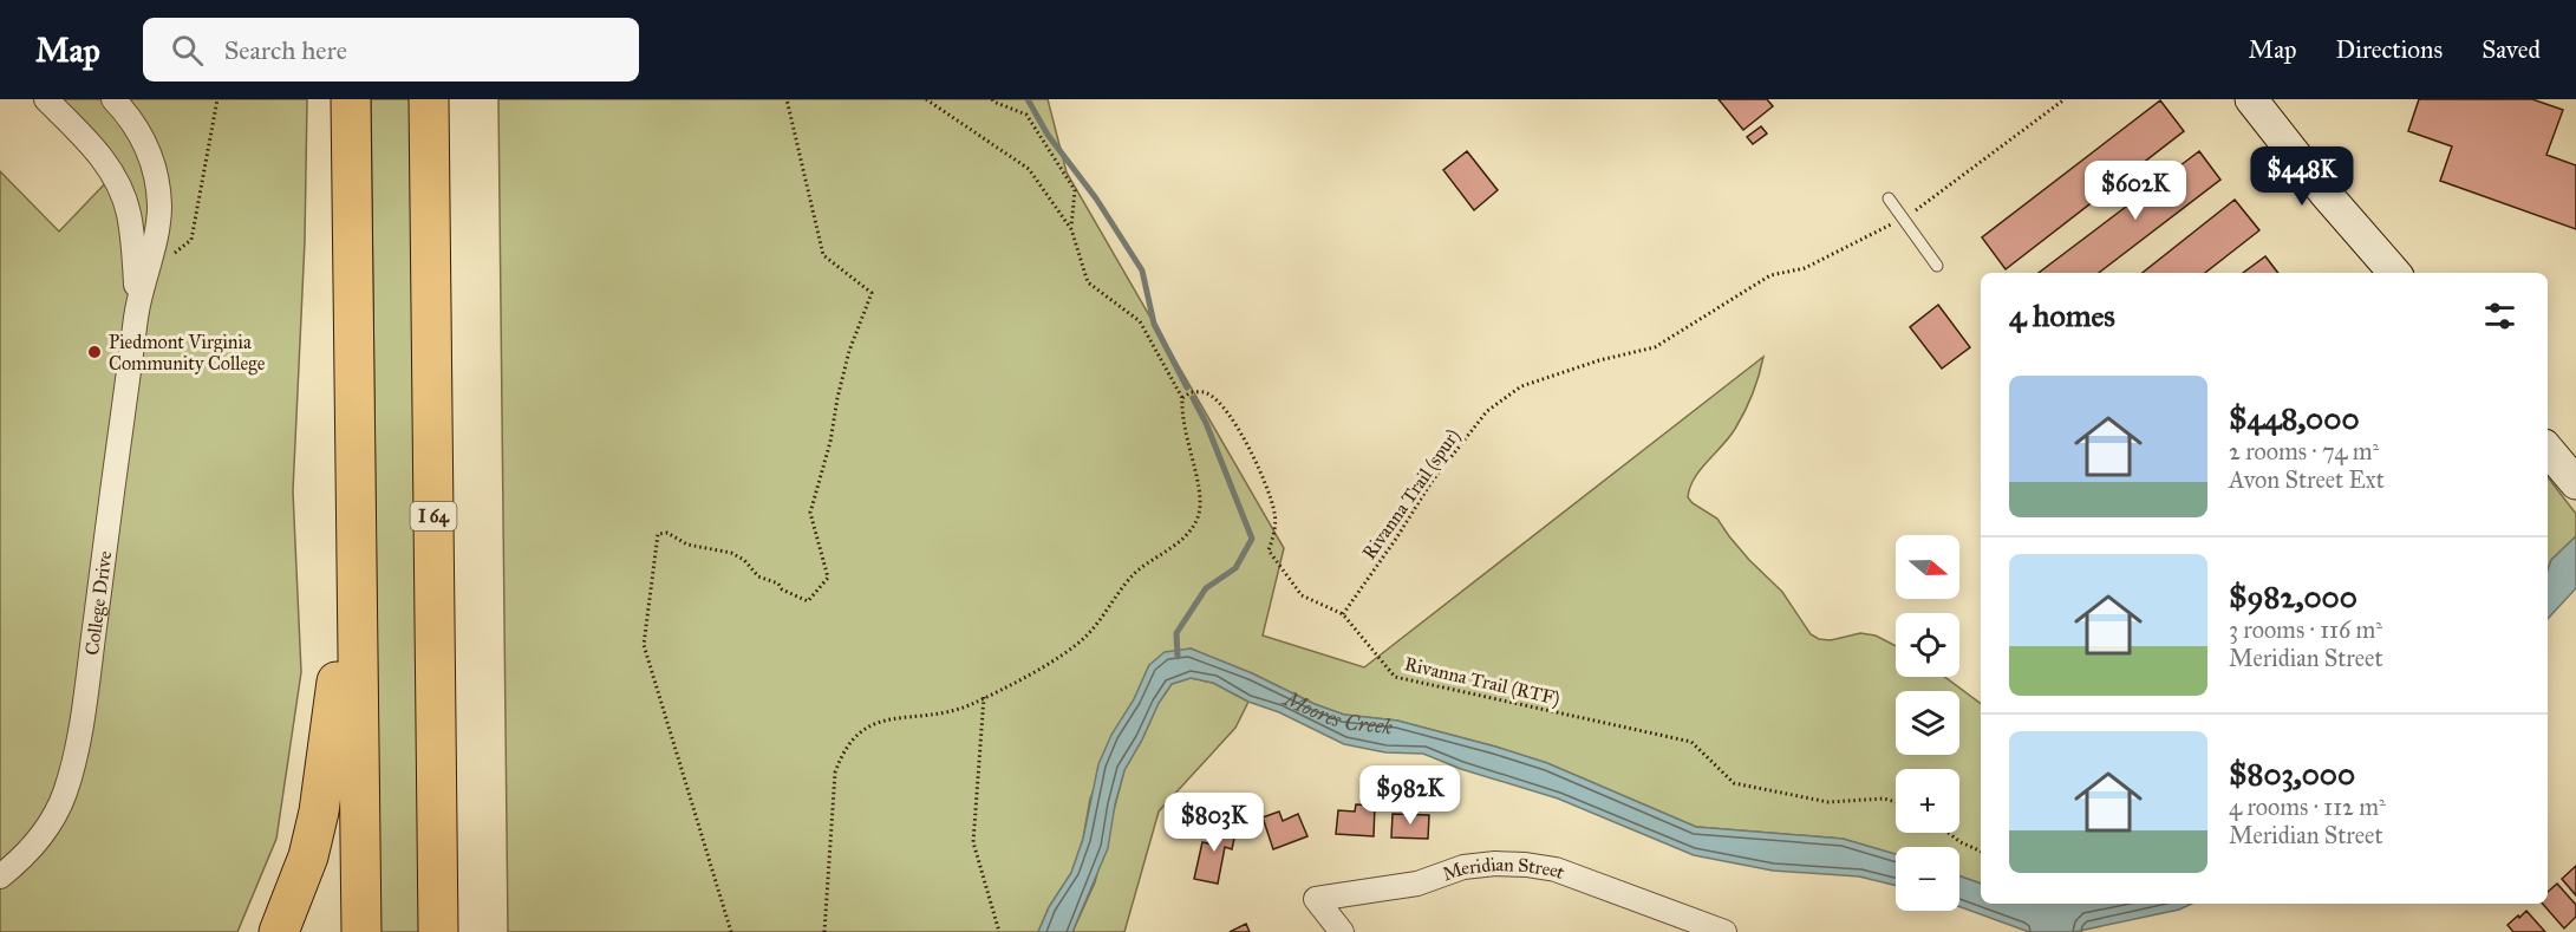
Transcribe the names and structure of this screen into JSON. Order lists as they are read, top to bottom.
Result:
{
  "streets": {
    "highway": ["I 64"],
    "street": ["College Drive", "Meridian Street"],
    "path": ["Rivanna Trail (spur)", "Rivanna Trail (RTF)"]
  },
  "crossings": [
    ["Rivanna Trail (spur)", "Rivanna Trail (RTF)"]
  ],
  "water": ["Moores Creek"],
  "places": ["Piedmont Virginia Community College"],
  "north": "right",
  "page": {
    "header": "Map",
    "search": "Search here",
    "nav": ["Map", "Directions", "Saved"],
    "price": [
      "$448K",
      "$602K",
      "$982K",
      "$803K"
    ],
    "heading": "4 homes",
    "list": [
      {
        "name": "$448,000",
        "note": "2 rooms · 74 m² · Avon Street Ext"
      },
      {
        "name": "$982,000",
        "note": "3 rooms · 116 m² · Meridian Street"
      },
      {
        "name": "$803,000",
        "note": "4 rooms · 112 m² · Meridian Street"
      }
    ],
    "map_buttons": ["+", "−"]
  }
}
